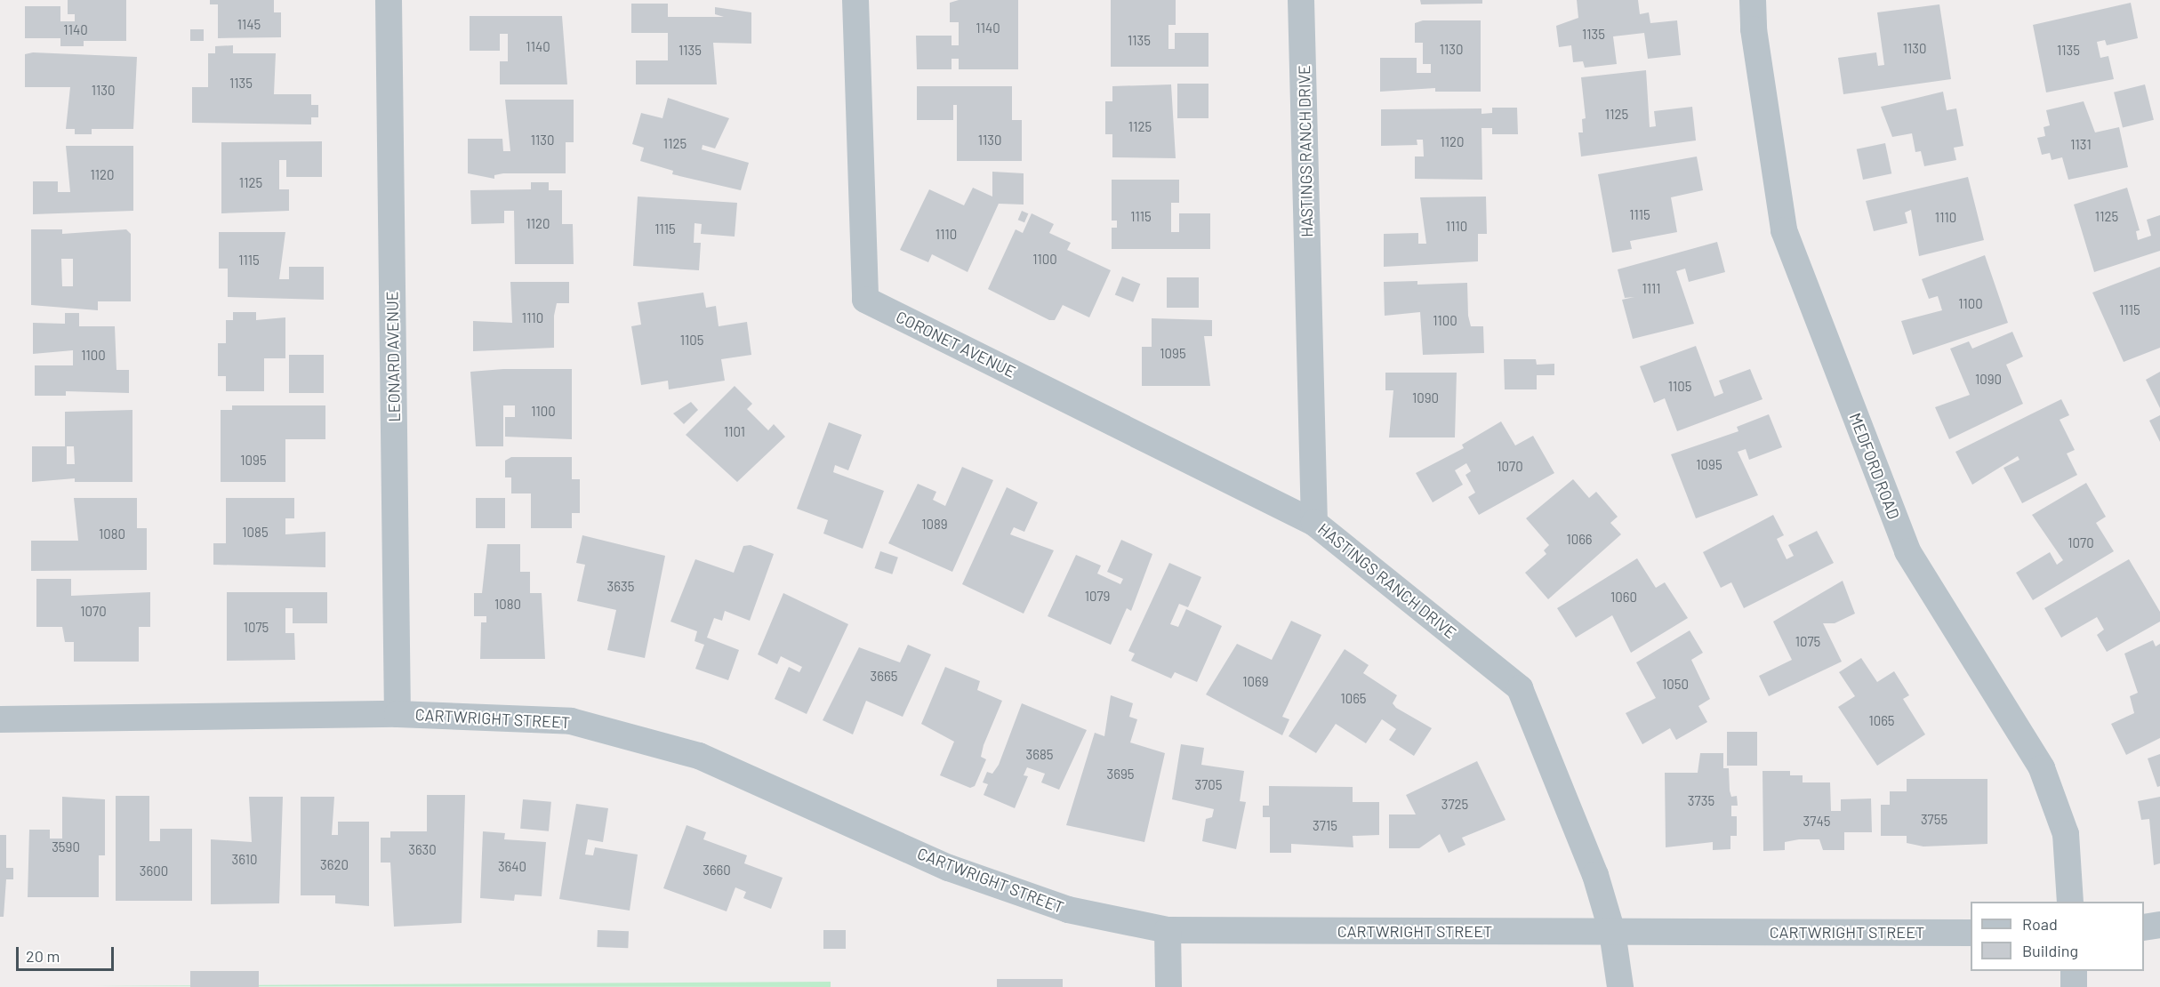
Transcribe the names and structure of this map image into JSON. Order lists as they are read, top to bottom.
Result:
{
  "streets": {
    "street": [
      "HASTINGS RANCH DRIVE",
      "CORONET AVENUE",
      "LEONARD AVENUE",
      "MEDFORD ROAD",
      "CARTWRIGHT STREET"
    ]
  },
  "crossings": [
    ["HASTINGS RANCH DRIVE", "CORONET AVENUE"],
    ["HASTINGS RANCH DRIVE", "CARTWRIGHT STREET"],
    ["LEONARD AVENUE", "CARTWRIGHT STREET"]
  ],
  "house_numbers": [
    "1145",
    "1140",
    "1140",
    "1135",
    "1135",
    "1140",
    "1130",
    "1130",
    "1135",
    "1135",
    "1135",
    "1130",
    "1125",
    "1125",
    "1130",
    "1130",
    "1120",
    "1125",
    "1131",
    "1120",
    "1125",
    "1115",
    "1115",
    "1125",
    "1110",
    "1120",
    "1110",
    "1115",
    "1110",
    "1100",
    "1115",
    "1111",
    "1100",
    "1115",
    "1110",
    "1100",
    "1105",
    "1095",
    "1100",
    "1090",
    "1105",
    "1090",
    "1100",
    "1101",
    "1095",
    "1095",
    "1070",
    "1089",
    "1085",
    "1080",
    "1066",
    "1070",
    "3635",
    "1079",
    "1060",
    "1080",
    "1070",
    "1075",
    "1075",
    "3665",
    "1069",
    "1050",
    "1065",
    "1065",
    "3685",
    "3695",
    "3705",
    "3735",
    "3725",
    "3755",
    "3745",
    "3715",
    "3590",
    "3630",
    "3610",
    "3620",
    "3640",
    "3660",
    "3600"
  ],
  "legend": ["Road", "Building"],
  "scale_bar": "20 m"
}
